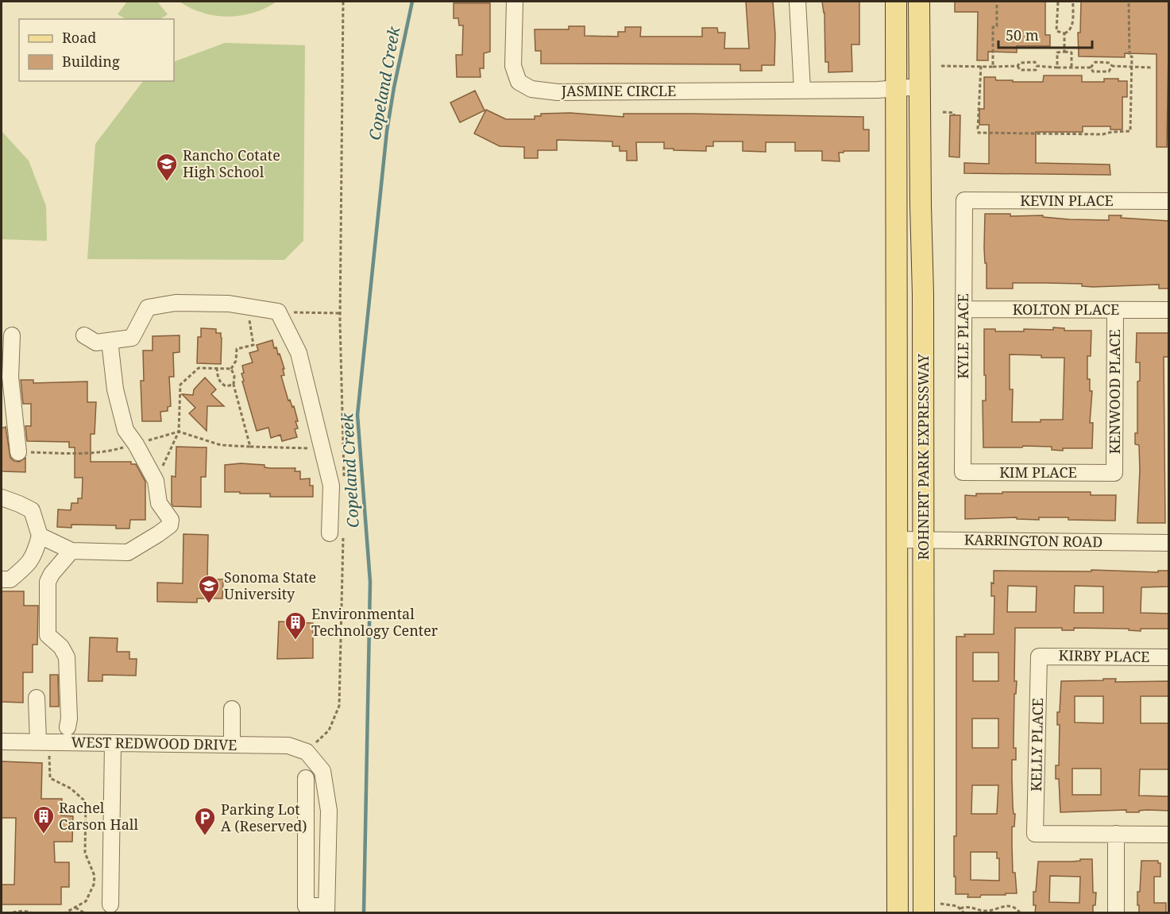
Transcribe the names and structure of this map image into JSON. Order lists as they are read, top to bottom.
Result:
{
  "streets": {
    "main road": ["ROHNERT PARK EXPRESSWAY"],
    "street": [
      "JASMINE CIRCLE",
      "KEVIN PLACE",
      "KOLTON PLACE",
      "KYLE PLACE",
      "KENWOOD PLACE",
      "KIM PLACE",
      "KARRINGTON ROAD",
      "KIRBY PLACE",
      "WEST REDWOOD DRIVE",
      "KELLY PLACE"
    ]
  },
  "crossings": [
    ["JASMINE CIRCLE", "ROHNERT PARK EXPRESSWAY"],
    ["KEVIN PLACE", "KYLE PLACE"],
    ["KOLTON PLACE", "KYLE PLACE"],
    ["KOLTON PLACE", "KENWOOD PLACE"],
    ["KYLE PLACE", "KIM PLACE"],
    ["KENWOOD PLACE", "KIM PLACE"],
    ["ROHNERT PARK EXPRESSWAY", "KARRINGTON ROAD"],
    ["KIRBY PLACE", "KELLY PLACE"]
  ],
  "water": ["Copeland Creek"],
  "places": {
    "school or university": ["Rancho Cotate High School", "Sonoma State University"],
    "building": ["Environmental Technology Center", "Rachel Carson Hall"],
    "parking": ["Parking Lot A (Reserved)"]
  },
  "legend": ["Road", "Building"],
  "scale_bar": "50 m"
}
